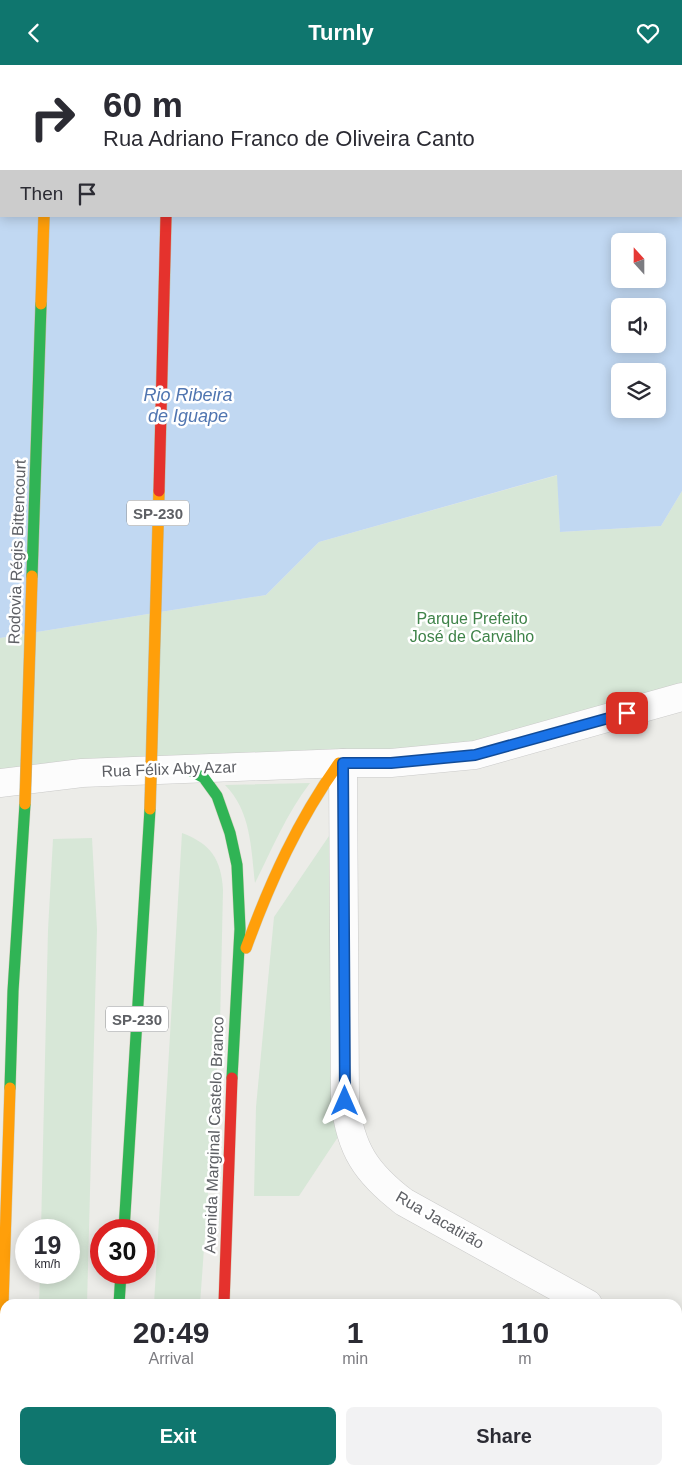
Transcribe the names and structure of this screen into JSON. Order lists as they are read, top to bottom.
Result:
{
  "streets": {
    "main road": ["SP-230", "Rodovia Régis Bittencourt", "Avenida Marginal Castelo Branco"],
    "street": ["Rua Félix Aby Azar", "Rua Jacatirão"]
  },
  "crossings": [
    ["Rua Félix Aby Azar", "Avenida Marginal Castelo Branco"],
    ["Rua Félix Aby Azar", "Rua Jacatirão"],
    ["Avenida Marginal Castelo Branco", "Rua Jacatirão"]
  ],
  "water": ["Rio Ribeira de Iguape"],
  "parks": ["Parque Prefeito José de Carvalho"],
  "north": "top",
  "page": {
    "header": "Turnly",
    "turn": ["60 m", "Rua Adriano Franco de Oliveira Canto"],
    "then": "Then",
    "speed": "19 km/h",
    "limit": "30",
    "eta": [
      "20:49",
      "Arrival",
      "1",
      "min",
      "110",
      "m"
    ],
    "buttons": ["Exit", "Share"]
  }
}
